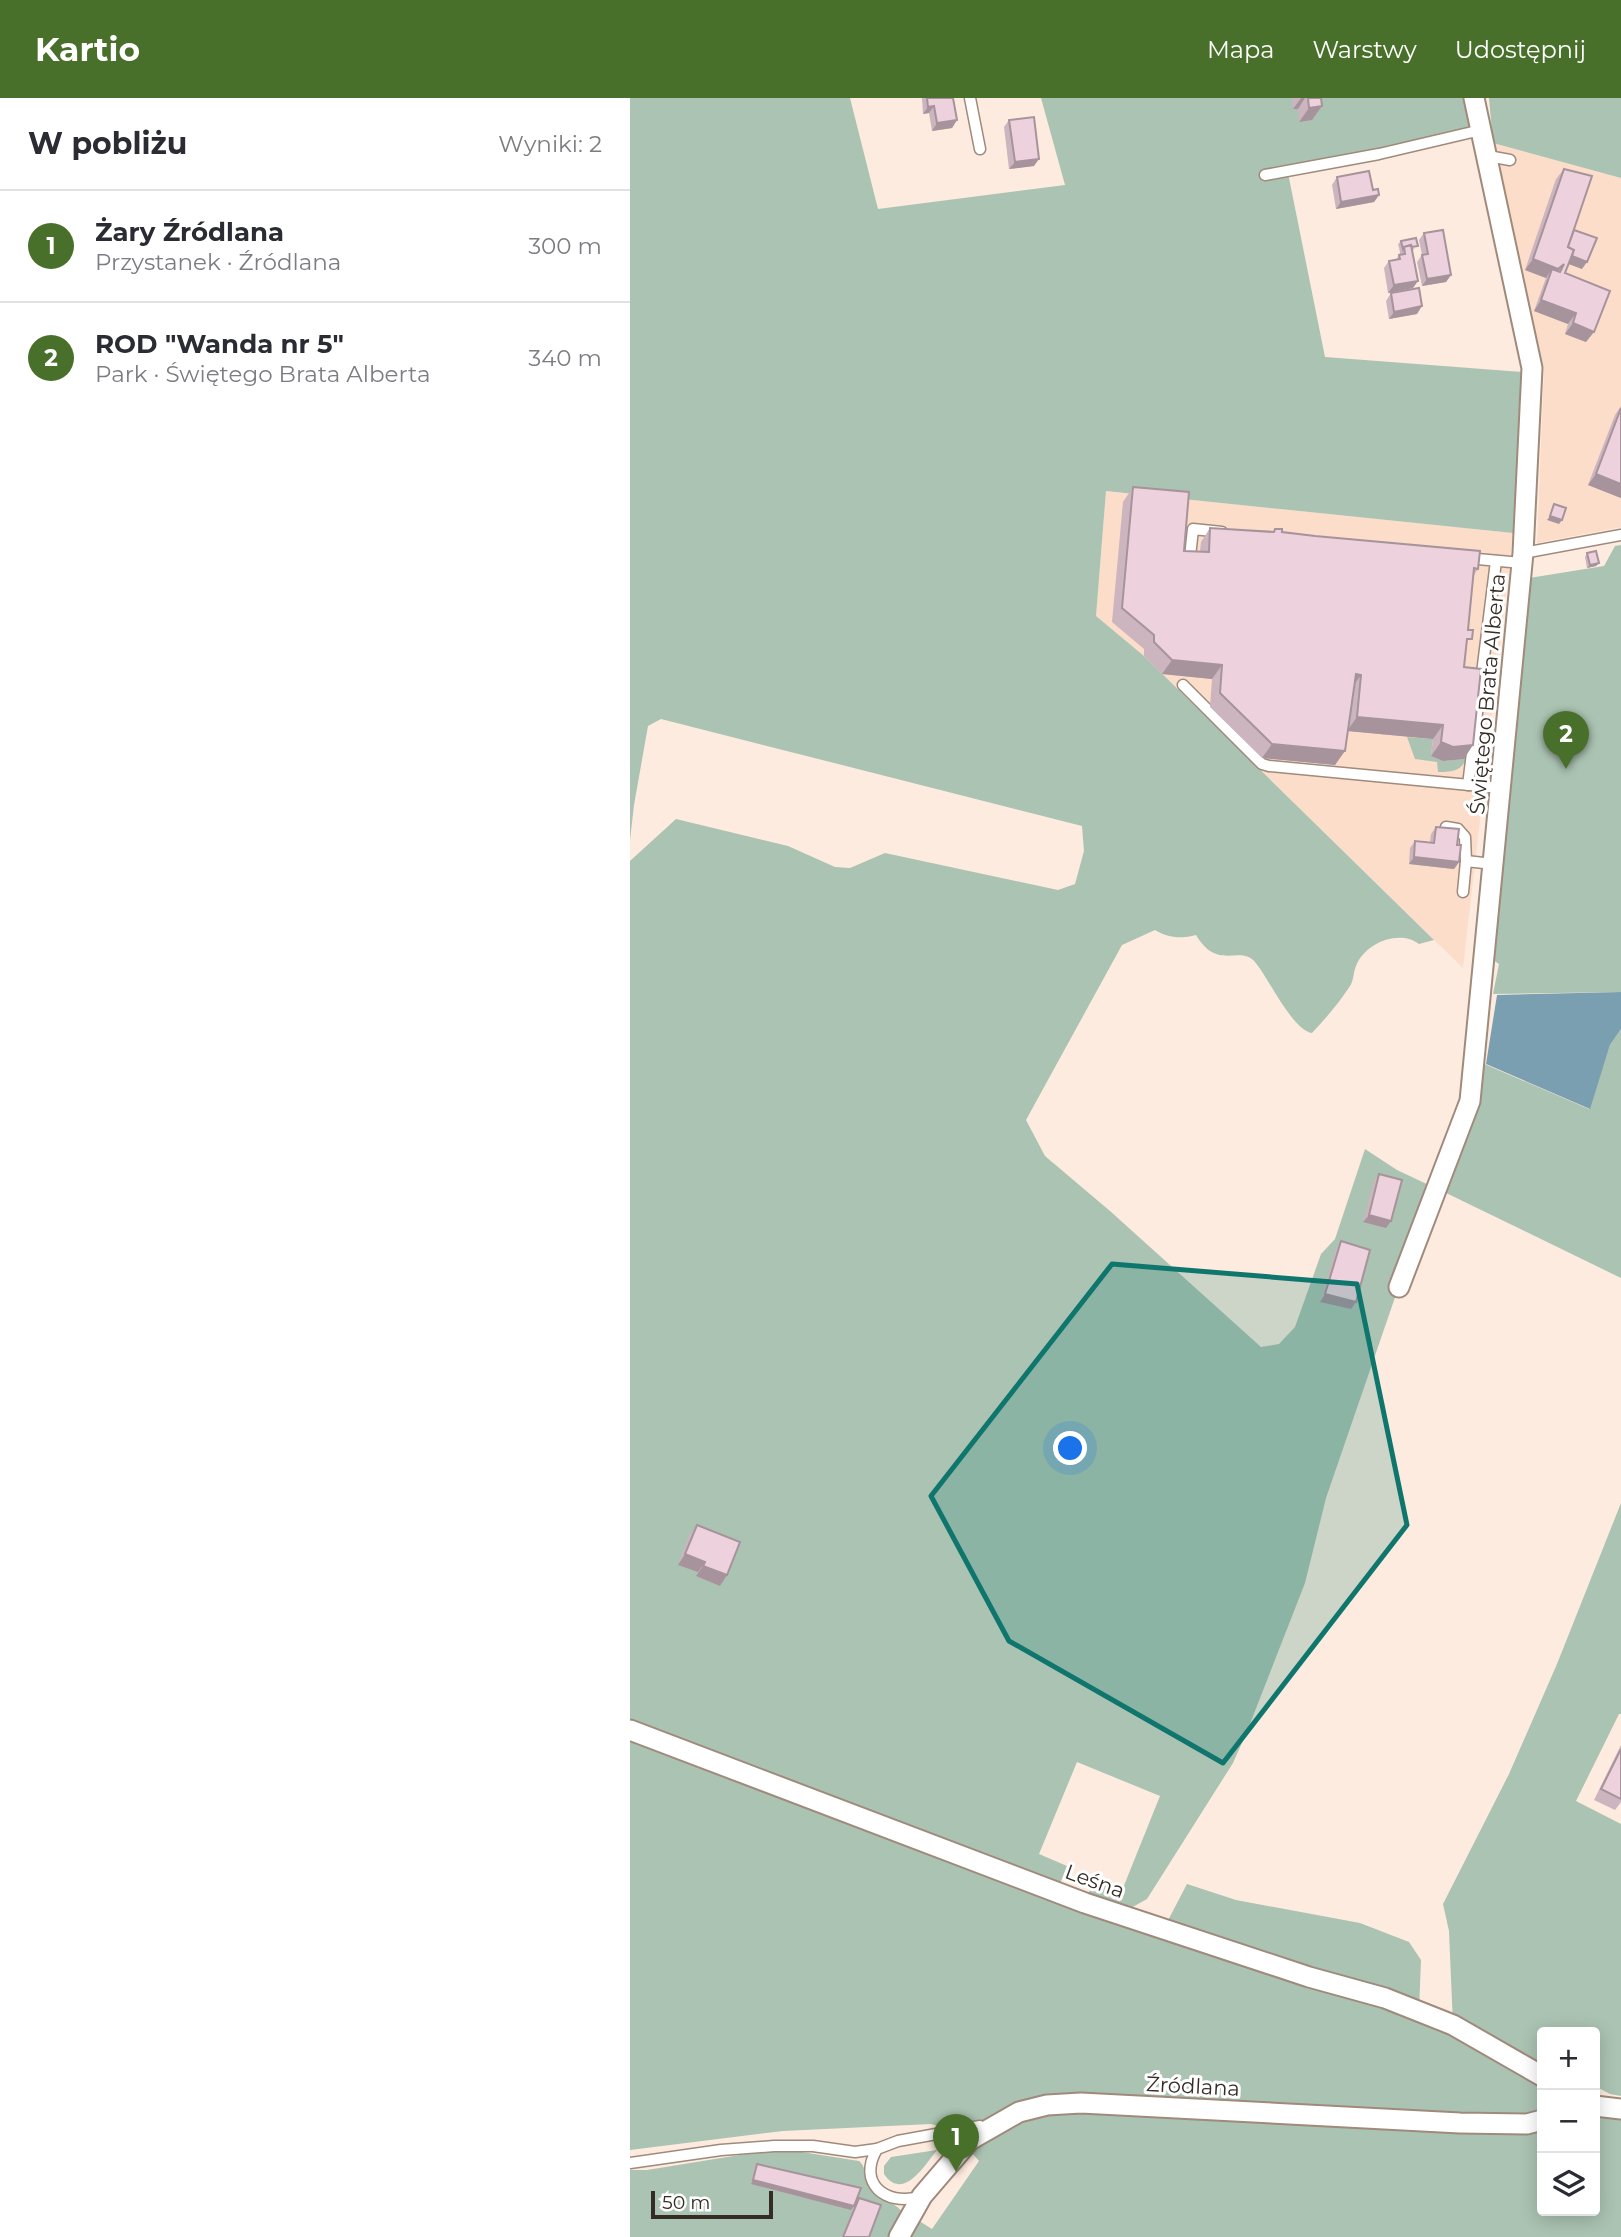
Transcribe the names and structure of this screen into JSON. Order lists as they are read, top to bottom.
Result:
{
  "streets": {
    "street": ["Świętego Brata Alberta", "Leśna", "Źródlana"]
  },
  "scale_bar": "50 m",
  "page": {
    "header": "Kartio",
    "nav": ["Mapa", "Warstwy", "Udostępnij"],
    "heading": ["W pobliżu", "Wyniki: 2"],
    "list": [
      {
        "mark": "1",
        "name": "Żary Źródlana",
        "note": "Przystanek · Źródlana",
        "value": "300 m"
      },
      {
        "mark": "2",
        "name": "ROD \"Wanda nr 5\"",
        "note": "Park · Świętego Brata Alberta",
        "value": "340 m"
      }
    ],
    "pins": ["2", "1"],
    "map_buttons": ["+", "−"],
    "scale": "50 m"
  }
}
